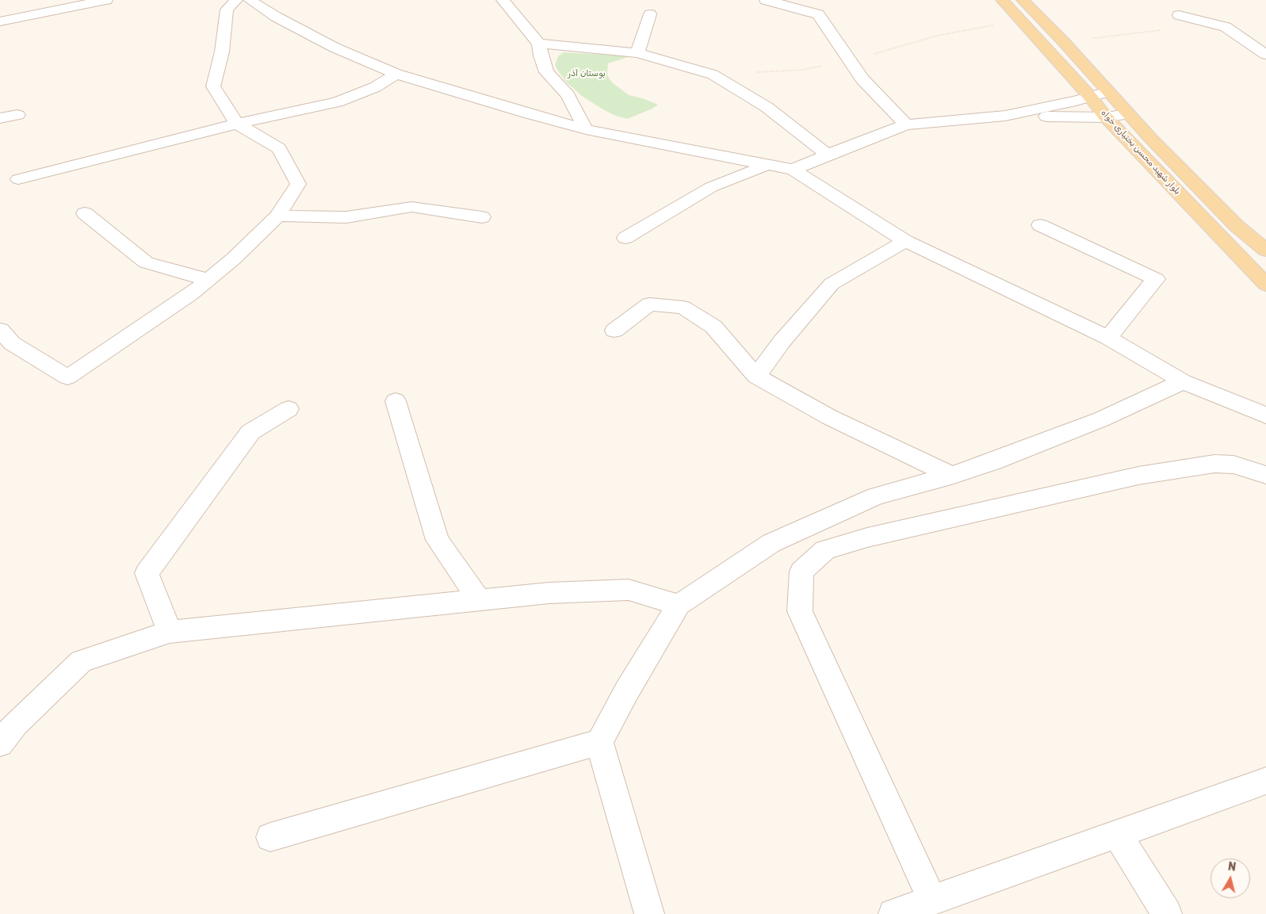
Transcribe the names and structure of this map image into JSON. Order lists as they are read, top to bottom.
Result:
{
  "streets": {
    "main road": ["بلوار شهید محسن بختیاری خواه"]
  },
  "parks": ["بوستان آذر"],
  "north": "top"
}
